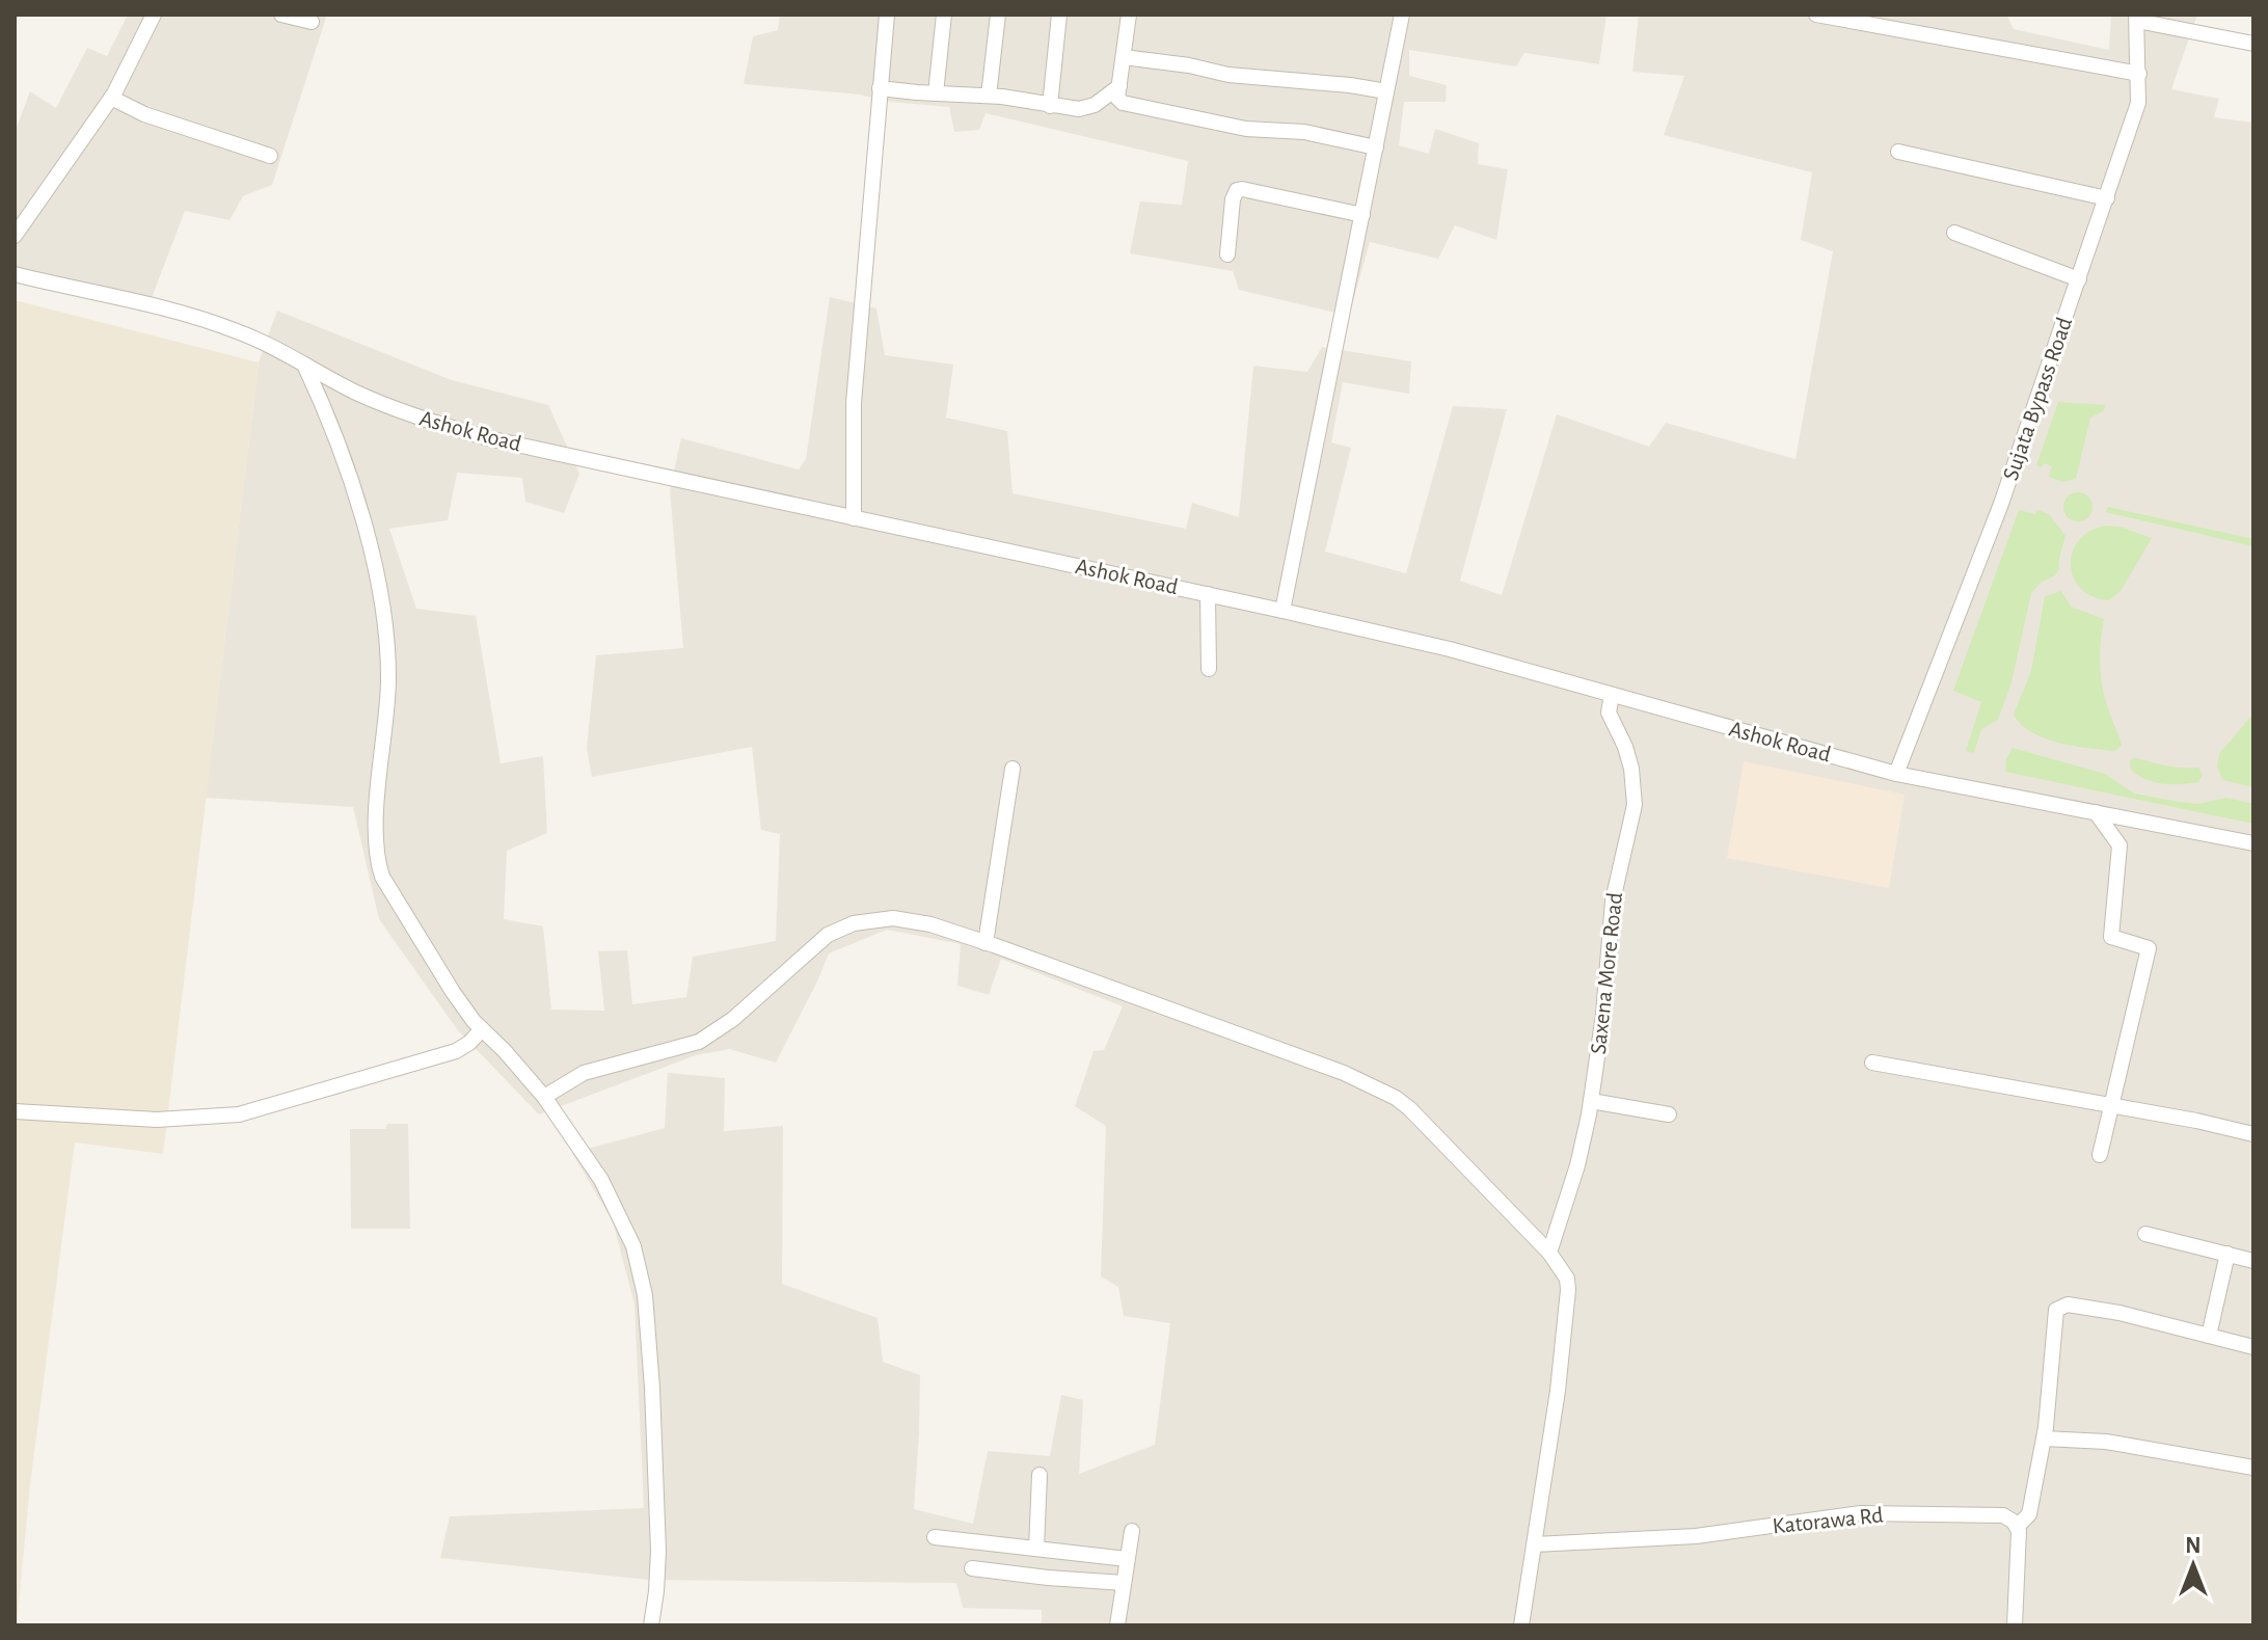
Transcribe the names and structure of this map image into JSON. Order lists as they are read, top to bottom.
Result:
{
  "streets": {
    "street": [
      "Sujata Bypass Road",
      "Ashok Road",
      "Saxena More Road",
      "Katorawa Rd"
    ]
  },
  "crossings": [
    ["Sujata Bypass Road", "Ashok Road"],
    ["Ashok Road", "Saxena More Road"]
  ],
  "north": "top"
}
